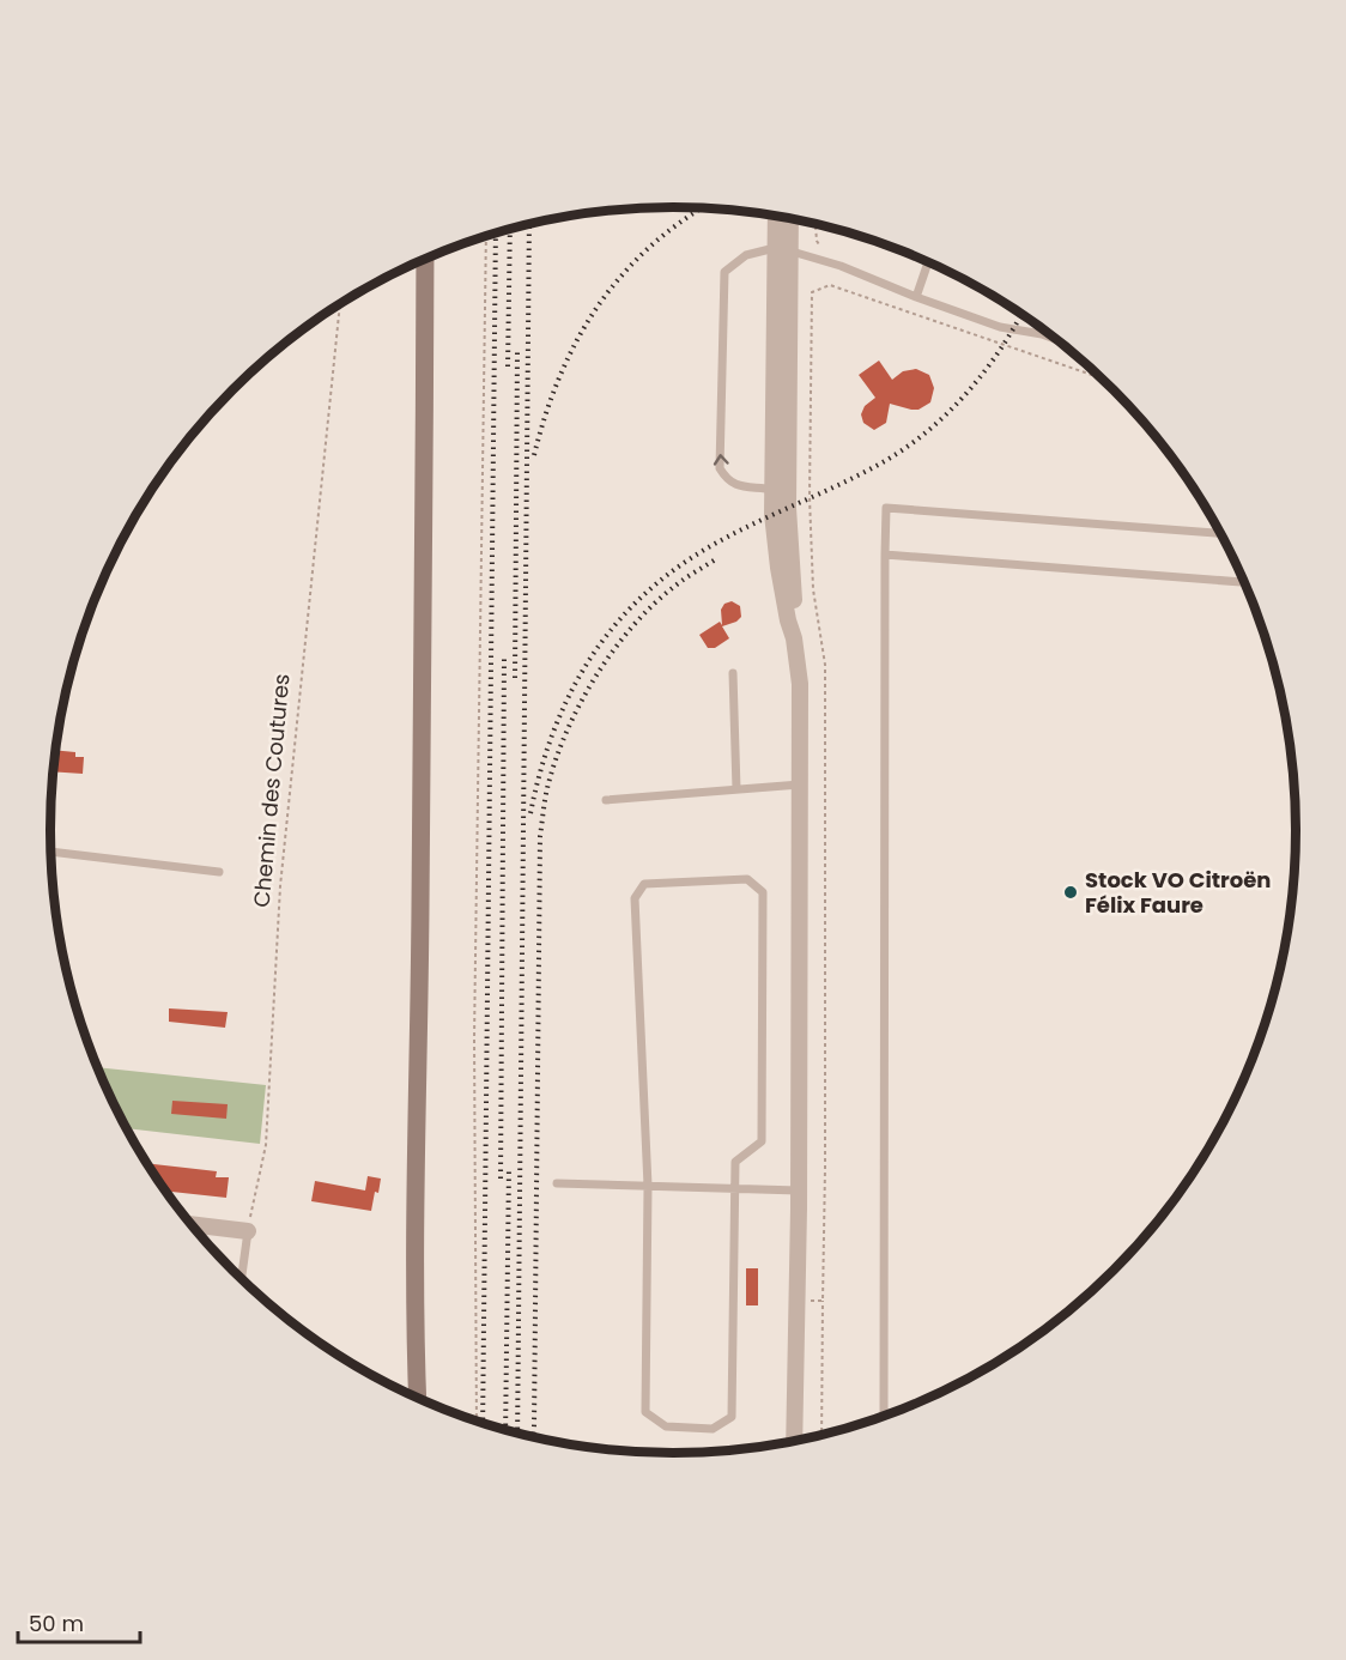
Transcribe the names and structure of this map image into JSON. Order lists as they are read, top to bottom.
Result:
{
  "streets": {
    "path": ["Chemin des Coutures"]
  },
  "places": ["Stock VO Citroën Félix Faure"],
  "scale_bar": "50 m"
}
